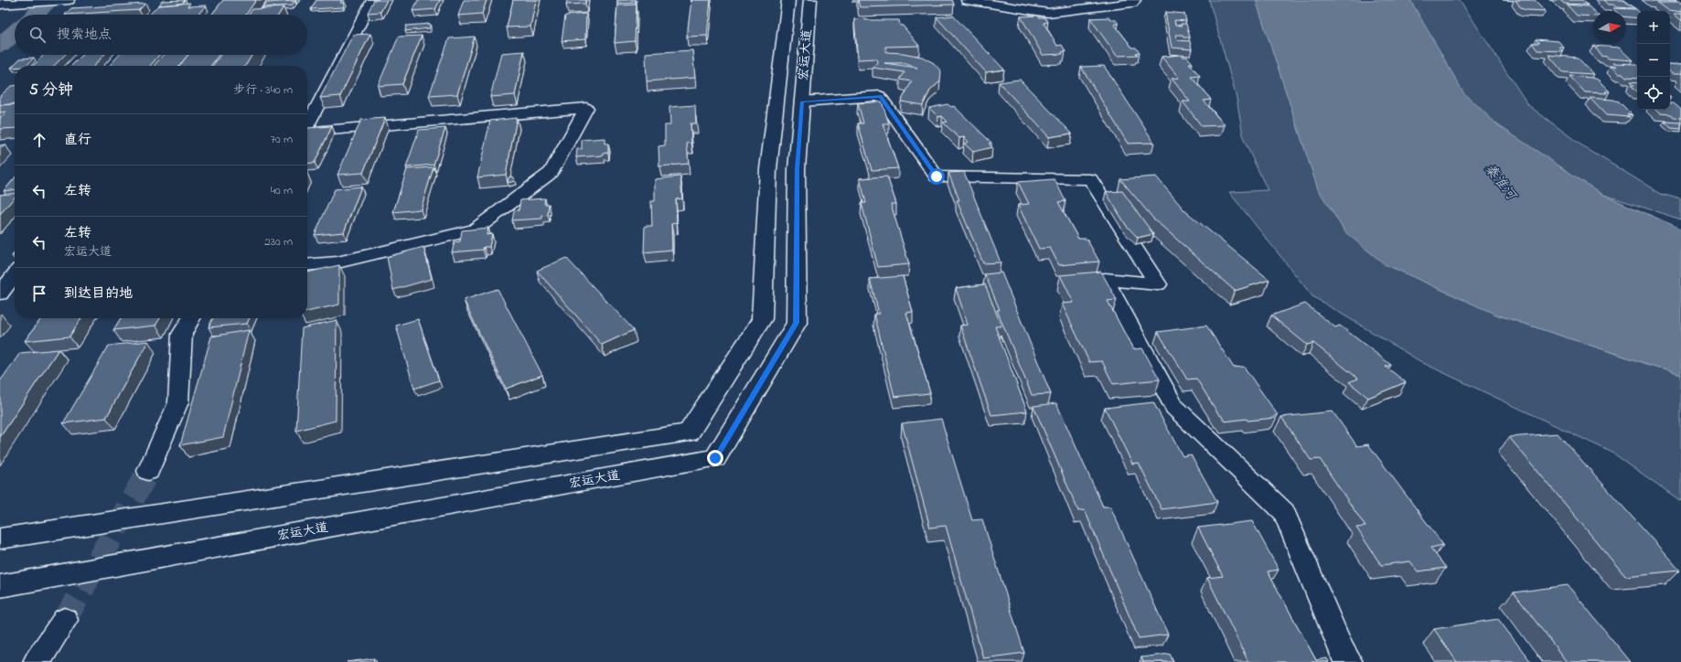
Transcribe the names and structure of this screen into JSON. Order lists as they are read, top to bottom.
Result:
{
  "streets": {
    "main road": ["宏运大道"]
  },
  "water": ["秦淮河"],
  "north": "right",
  "page": {
    "map_buttons": ["+", "−"],
    "search": "搜索地点",
    "heading": ["5 分钟", "步行 · 340 m"],
    "list": [
      ["直行", "70 m"],
      ["左转", "40 m"],
      ["左转", "宏运大道", "230 m"],
      "到达目的地"
    ]
  }
}
